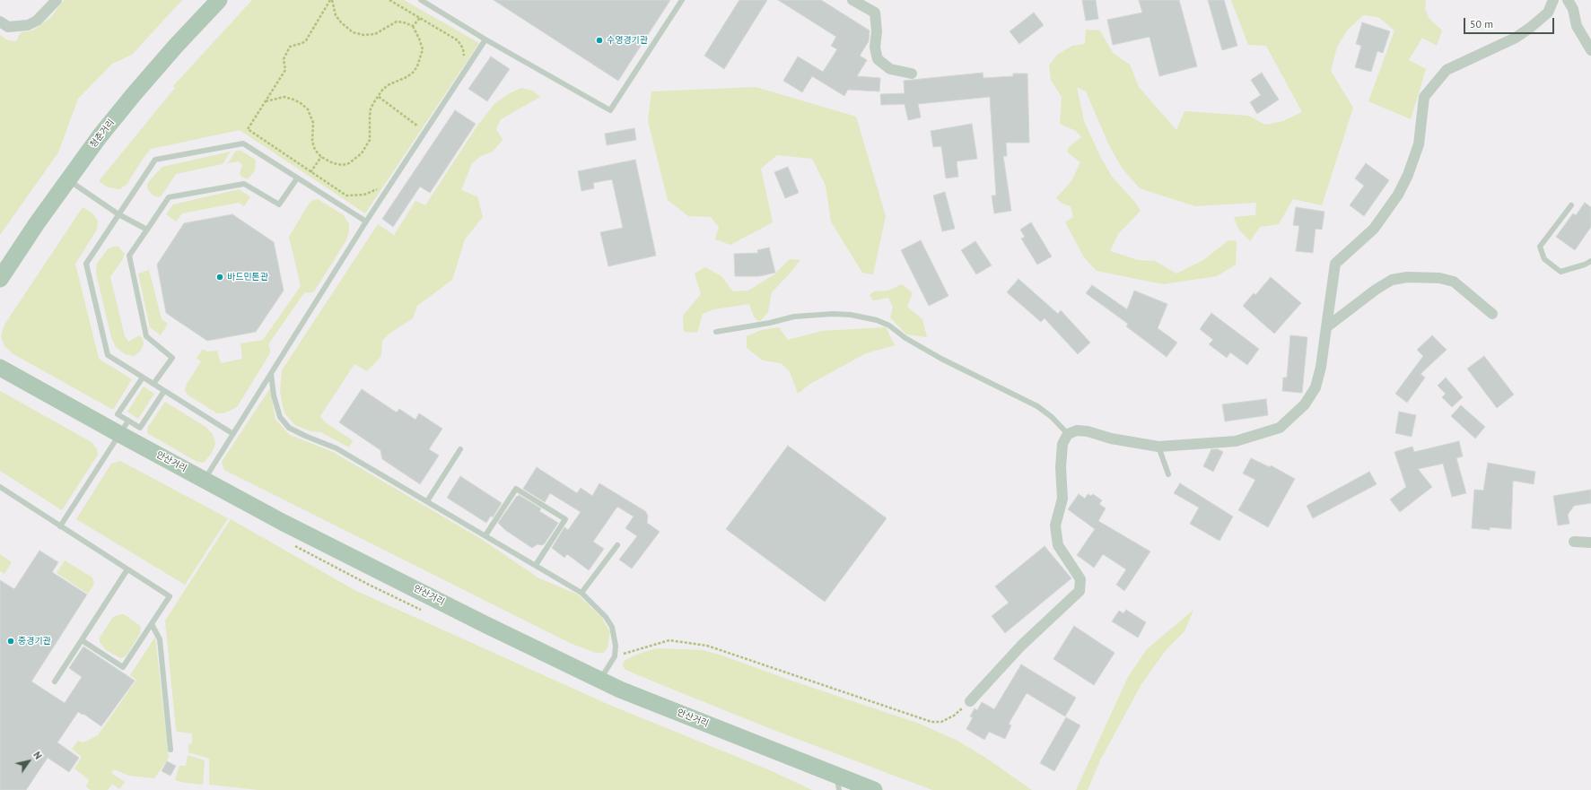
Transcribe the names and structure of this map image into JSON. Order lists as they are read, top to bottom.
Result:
{
  "streets": {
    "main road": ["청춘거리", "안산거리"]
  },
  "places": ["수영경기관", "바드민톤관", "중경기관"],
  "scale_bar": "50 m",
  "north": "top right"
}
